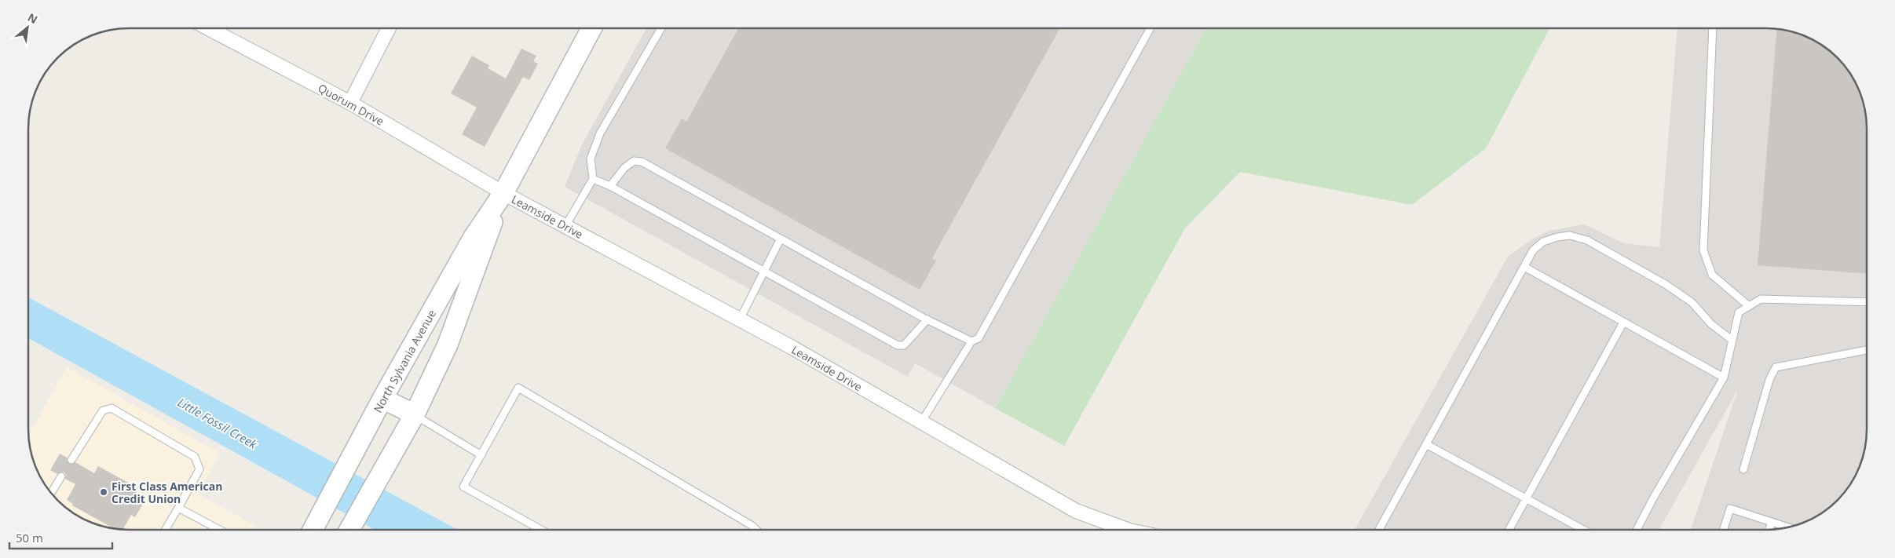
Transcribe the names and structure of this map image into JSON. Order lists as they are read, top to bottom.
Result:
{
  "streets": {
    "street": ["Quorum Drive", "Leamside Drive", "North Sylvania Avenue"]
  },
  "crossings": [
    ["Quorum Drive", "Leamside Drive"],
    ["Quorum Drive", "North Sylvania Avenue"],
    ["Leamside Drive", "North Sylvania Avenue"]
  ],
  "water": ["Little Fossil Creek"],
  "places": ["First Class American Credit Union"],
  "scale_bar": "50 m",
  "north": "top right"
}
